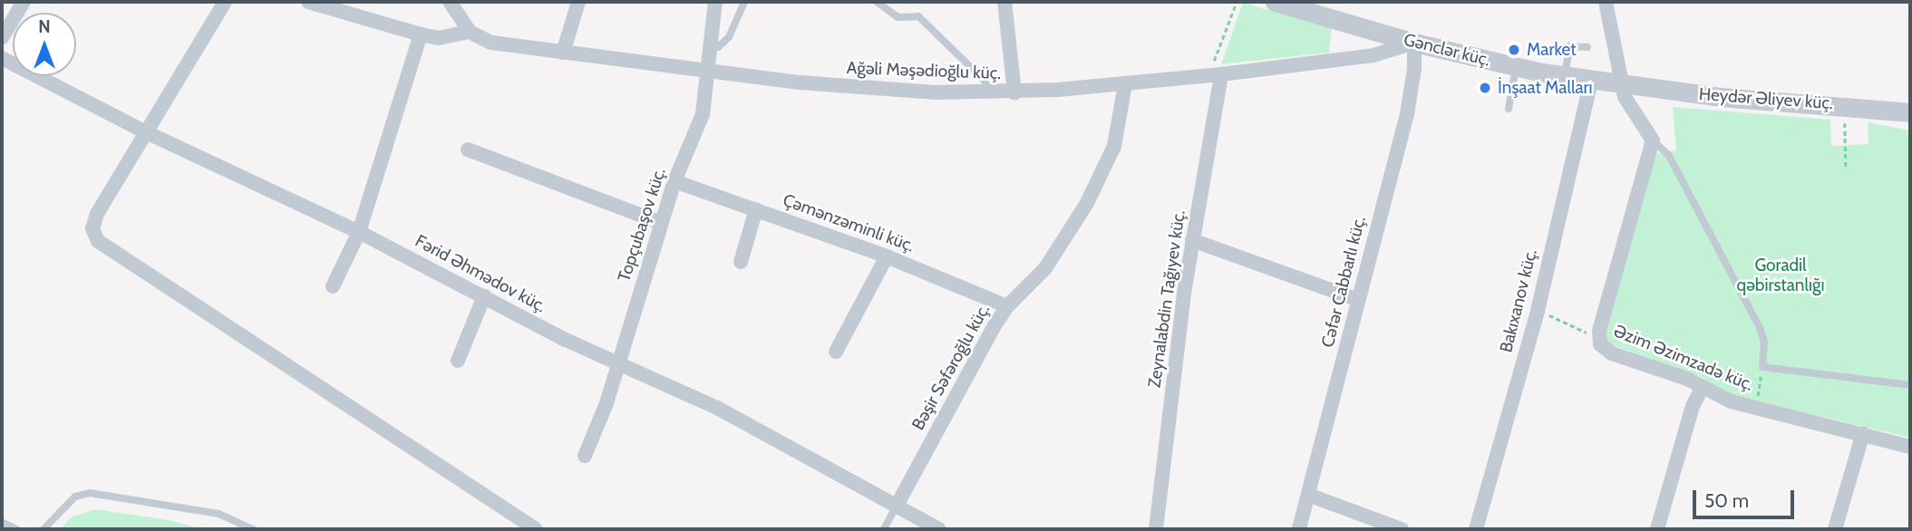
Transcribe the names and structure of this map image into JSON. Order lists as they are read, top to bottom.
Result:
{
  "streets": {
    "street": [
      "Gənclər küç.",
      "Ağəli Məşədioğlu küç.",
      "Heydər Əliyev küç.",
      "Çəmənzəminli küç.",
      "Topçubaşov küç.",
      "Fərid Əhmədov küç.",
      "Cəfər Cabbarlı küç.",
      "Zeynalabdin Tağıyev küç.",
      "Bakıxanov küç.",
      "Əzim Əzimzadə küç.",
      "Bəşir Səfəroğlu küç."
    ]
  },
  "crossings": [
    ["Gənclər küç.", "Ağəli Məşədioğlu küç."],
    ["Gənclər küç.", "Heydər Əliyev küç."],
    ["Gənclər küç.", "Cəfər Cabbarlı küç."],
    ["Gənclər küç.", "Bakıxanov küç."],
    ["Ağəli Məşədioğlu küç.", "Topçubaşov küç."],
    ["Ağəli Məşədioğlu küç.", "Cəfər Cabbarlı küç."],
    ["Ağəli Məşədioğlu küç.", "Zeynalabdin Tağıyev küç."],
    ["Ağəli Məşədioğlu küç.", "Bəşir Səfəroğlu küç."],
    ["Çəmənzəminli küç.", "Topçubaşov küç."],
    ["Çəmənzəminli küç.", "Bəşir Səfəroğlu küç."],
    ["Topçubaşov küç.", "Fərid Əhmədov küç."],
    ["Fərid Əhmədov küç.", "Bəşir Səfəroğlu küç."]
  ],
  "parks": ["Goradil qəbirstanlığı"],
  "places": ["Market", "İnşaat Malları"],
  "scale_bar": "50 m",
  "north": "top"
}
